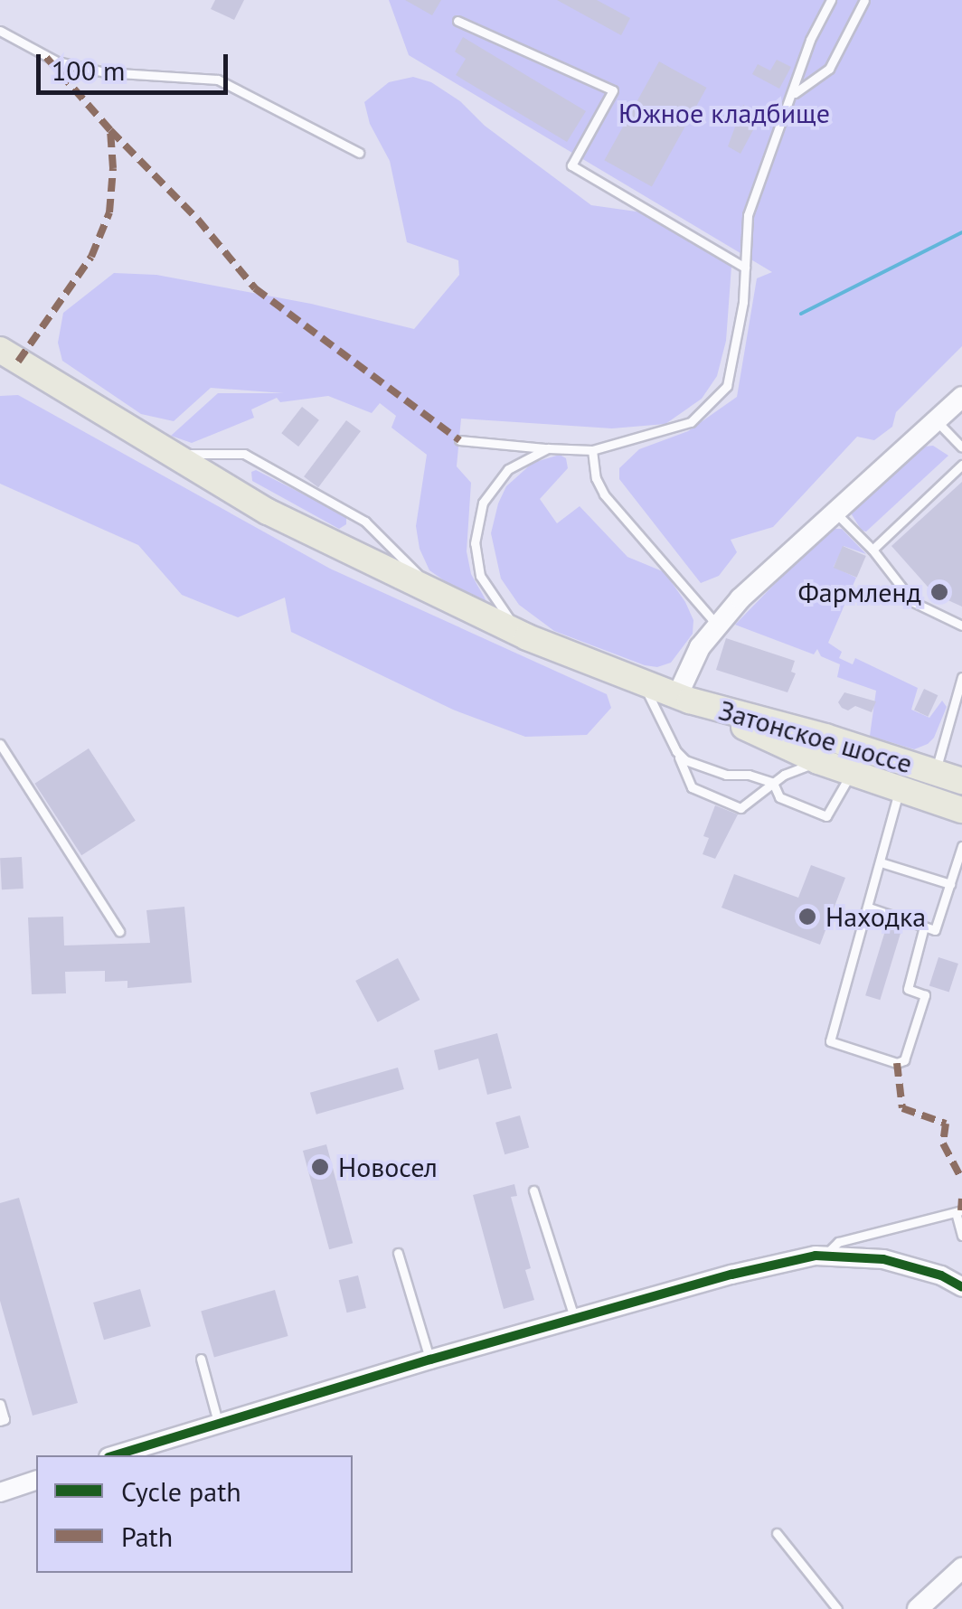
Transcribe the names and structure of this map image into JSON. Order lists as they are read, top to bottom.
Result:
{
  "streets": {
    "main road": ["Затонское шоссе"]
  },
  "parks": ["Южное кладбище"],
  "places": ["Фармленд", "Находка", "Новосел"],
  "legend": ["Cycle path", "Path"],
  "scale_bar": "100 m"
}
